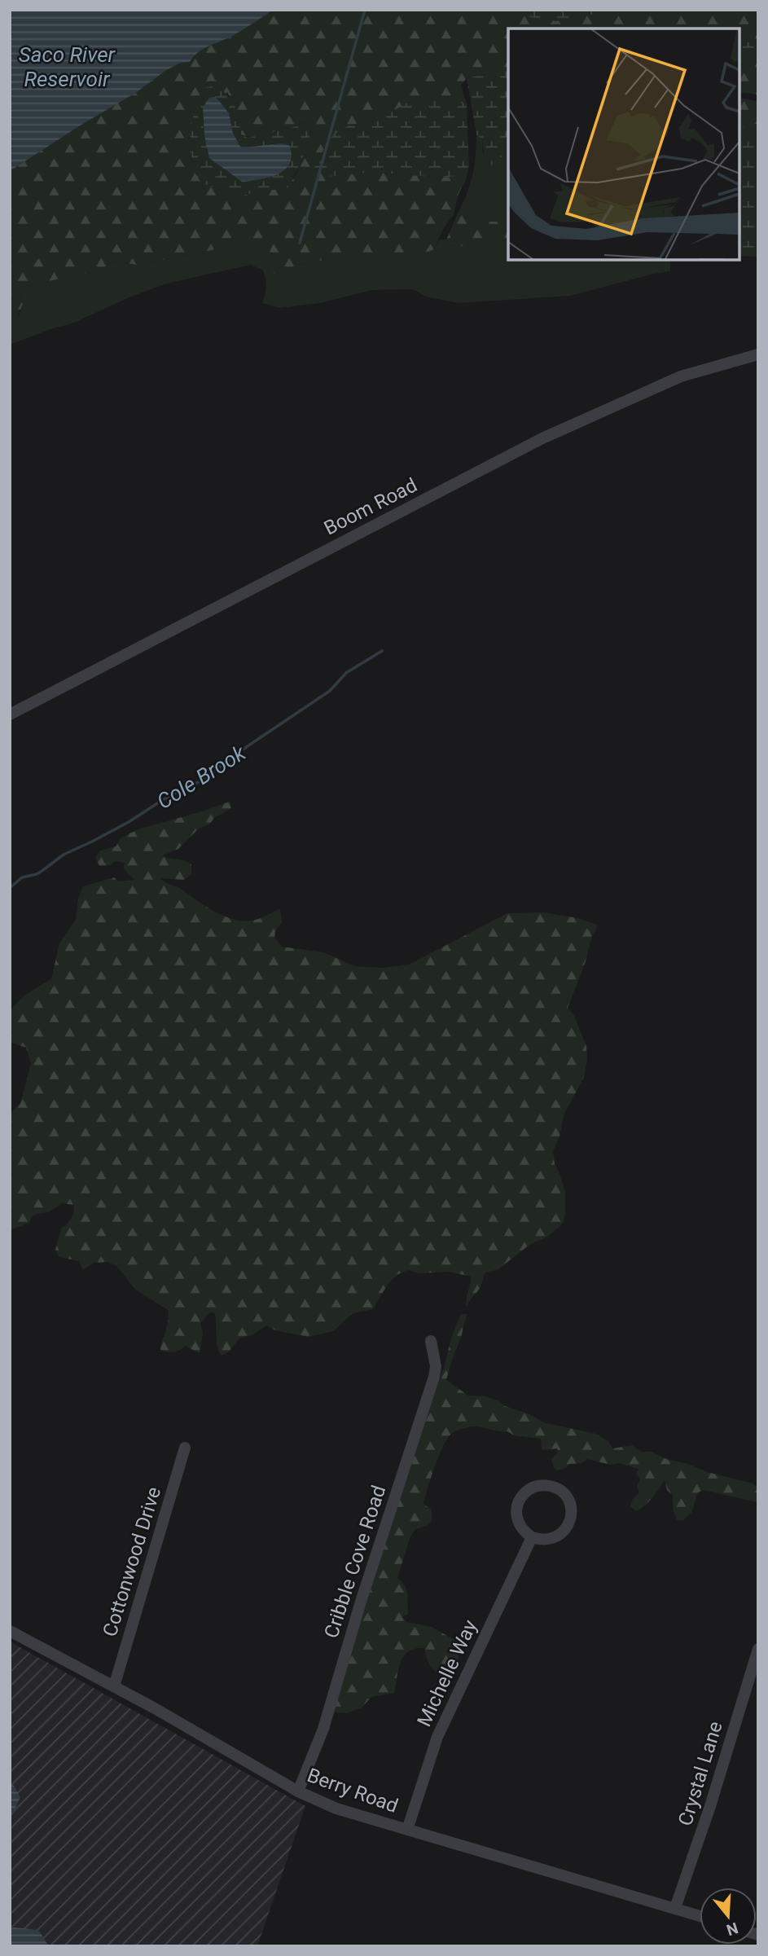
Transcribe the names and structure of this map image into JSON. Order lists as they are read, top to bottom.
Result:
{
  "streets": {
    "street": [
      "Boom Road",
      "Cottonwood Drive",
      "Cribble Cove Road",
      "Michelle Way",
      "Crystal Lane",
      "Berry Road"
    ]
  },
  "crossings": [
    ["Cottonwood Drive", "Berry Road"],
    ["Cribble Cove Road", "Berry Road"],
    ["Michelle Way", "Berry Road"],
    ["Crystal Lane", "Berry Road"]
  ],
  "water": ["Saco River Reservoir", "Cole Brook"],
  "north": "bottom"
}
